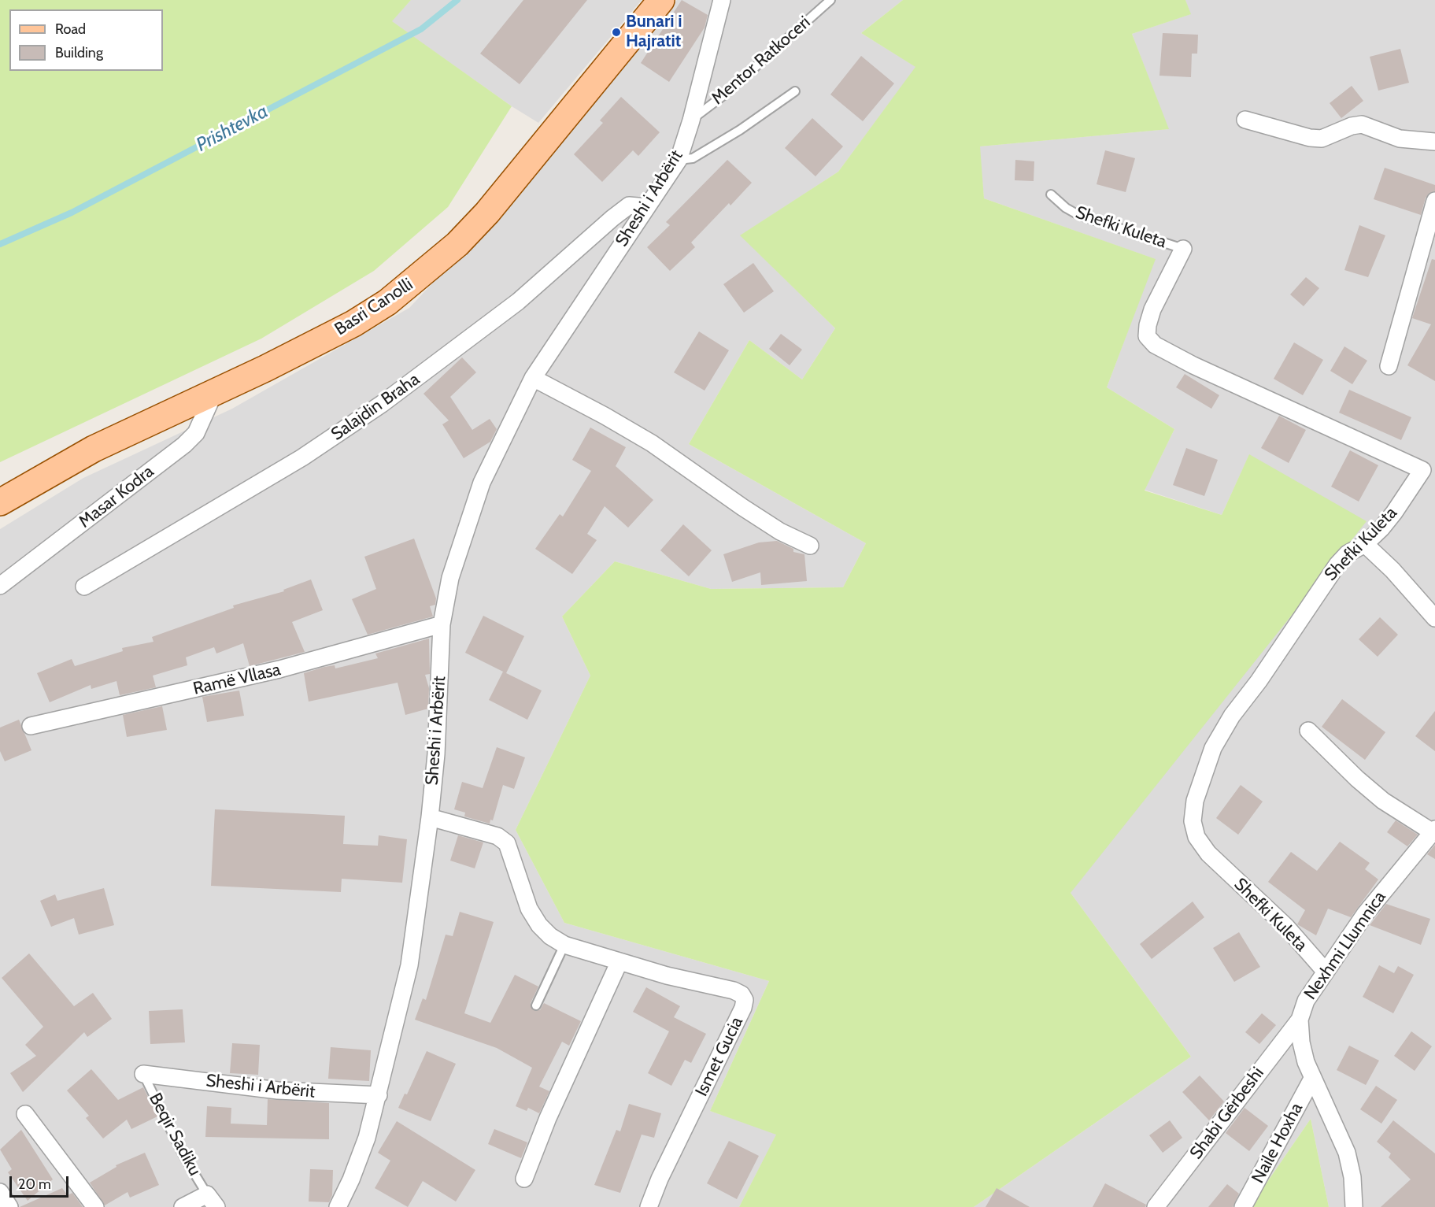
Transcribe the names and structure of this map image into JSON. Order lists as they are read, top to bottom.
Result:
{
  "streets": {
    "main road": ["Basri Canolli"],
    "street": [
      "Sheshi i Arbërit",
      "Shefki Kuleta",
      "Salajdin Braha",
      "Masar Kodra",
      "Ramë Vllasa",
      "Nexhmi Llumnica",
      "Ismet Gucia",
      "Shabi Gërbeshi",
      "Beqir Sadiku",
      "Naile Hoxha"
    ],
    "lane": ["Mentor Ratkoceri"]
  },
  "crossings": [
    ["Mentor Ratkoceri", "Sheshi i Arbërit"],
    ["Sheshi i Arbërit", "Salajdin Braha"],
    ["Sheshi i Arbërit", "Ramë Vllasa"],
    ["Sheshi i Arbërit", "Ismet Gucia"],
    ["Sheshi i Arbërit", "Beqir Sadiku"],
    ["Shefki Kuleta", "Nexhmi Llumnica"],
    ["Basri Canolli", "Masar Kodra"],
    ["Nexhmi Llumnica", "Shabi Gërbeshi"],
    ["Nexhmi Llumnica", "Naile Hoxha"]
  ],
  "water": ["Prishtevka"],
  "places": ["Bunari i Hajratit"],
  "legend": ["Road", "Building"],
  "scale_bar": "20 m"
}
